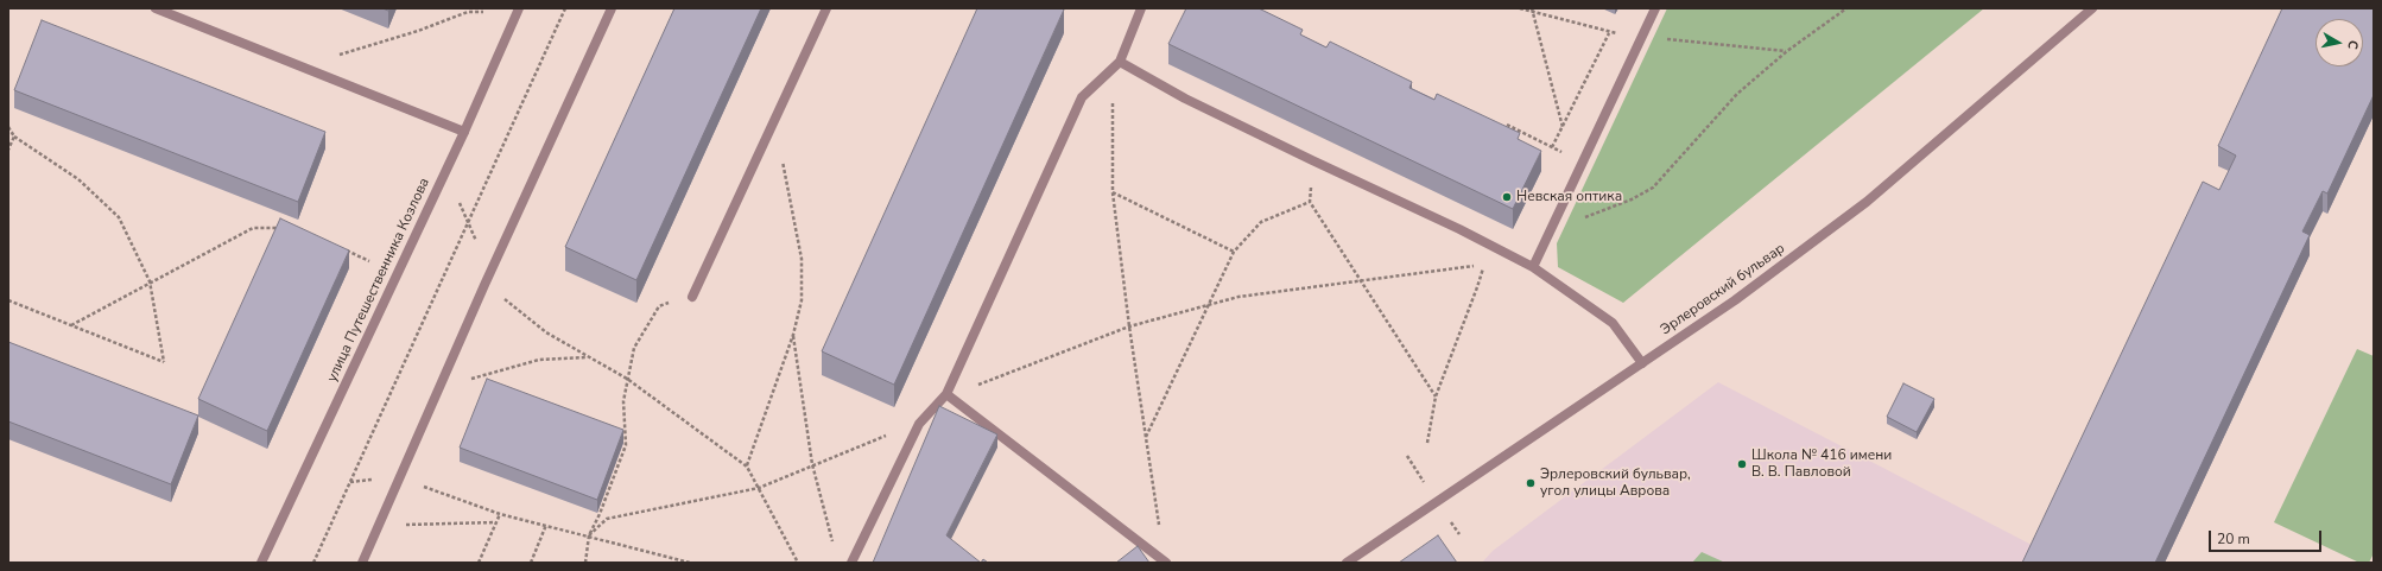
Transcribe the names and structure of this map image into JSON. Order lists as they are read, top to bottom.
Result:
{
  "streets": {
    "street": ["улица Путешественника Козлова", "Эрлеровский бульвар"]
  },
  "places": ["Невская оптика", "Школа № 416 имени В. В. Павловой", "Эрлеровский бульвар, угол улицы Аврова"],
  "scale_bar": "20 m",
  "north": "right"
}
